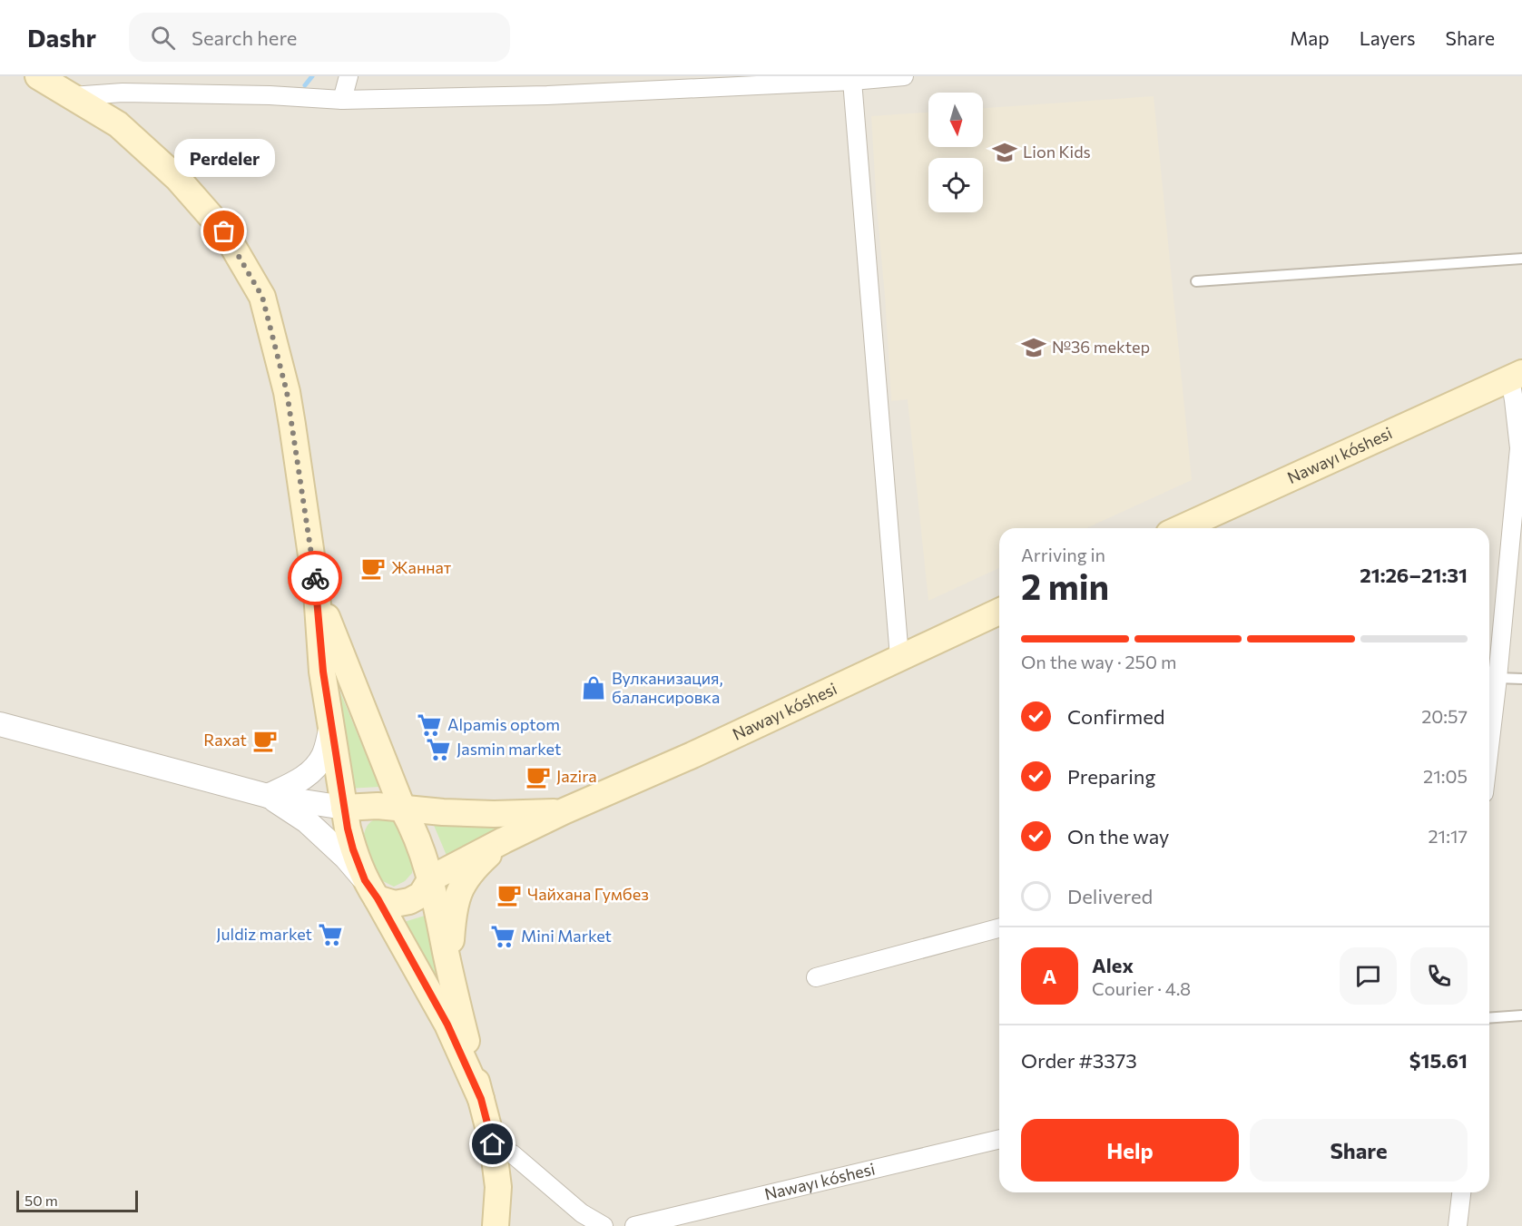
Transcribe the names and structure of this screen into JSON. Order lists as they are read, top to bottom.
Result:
{
  "streets": {
    "main road": ["Nawayı kóshesi"]
  },
  "places": {
    "school or university": ["Lion Kids", "№36 mektep"],
    "other": ["Perdeler"],
    "cafe": [
      "Жаннат",
      "Raxat",
      "Jazira",
      "Чайхана Гумбез"
    ],
    "shop": ["Вулканизация, балансировка"],
    "supermarket": [
      "Alpamis optom",
      "Jasmin market",
      "Juldiz market",
      "Mini Market"
    ]
  },
  "scale_bar": "50 m",
  "north": "bottom",
  "page": {
    "header": "Dashr",
    "search": "Search here",
    "nav": ["Map", "Layers", "Share"],
    "bubble": "Perdeler",
    "heading": ["2 min", "Arriving in", "21:26–21:31"],
    "panel": [
      "Alex",
      "Courier · 4.8",
      "Order #3373",
      "$15.61"
    ],
    "bar": "On the way · 250 m",
    "list": [
      ["Confirmed", "20:57"],
      ["Preparing", "21:05"],
      ["On the way", "21:17"],
      "Delivered"
    ],
    "round": "A",
    "buttons": ["Help", "Share"],
    "scale": "50 m"
  }
}
